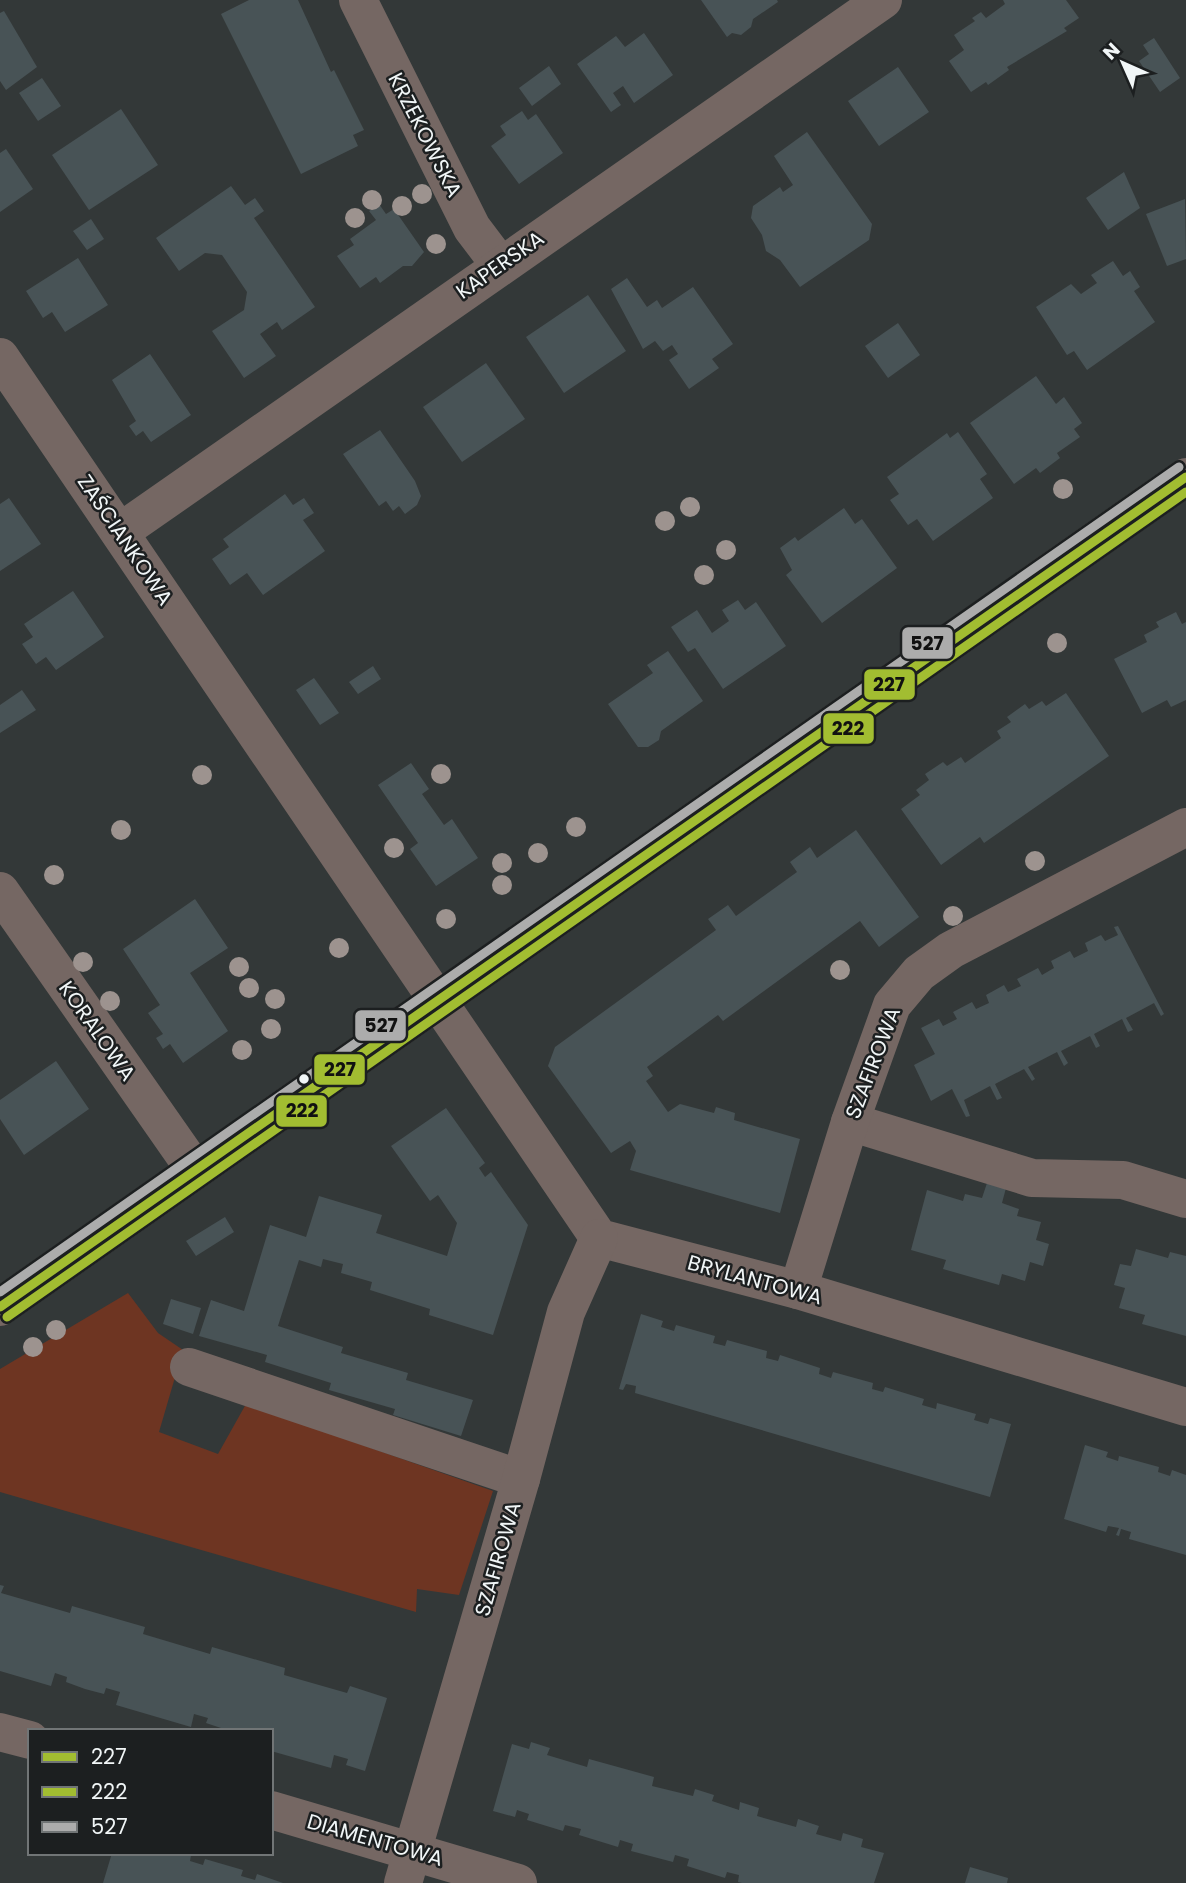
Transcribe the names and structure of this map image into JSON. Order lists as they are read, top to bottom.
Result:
{
  "streets": {
    "street": [
      "KRZEKOWSKA",
      "KAPERSKA",
      "ZAŚCIANKOWA",
      "KORALOWA",
      "SZAFIROWA",
      "BRYLANTOWA",
      "DIAMENTOWA"
    ]
  },
  "crossings": [
    ["KRZEKOWSKA", "KAPERSKA"],
    ["KAPERSKA", "ZAŚCIANKOWA"],
    ["SZAFIROWA", "BRYLANTOWA"],
    ["SZAFIROWA", "DIAMENTOWA"]
  ],
  "lines": ["transit line 527", "transit line 227", "transit line 222"],
  "legend": ["227", "222", "527"],
  "north": "top left"
}
